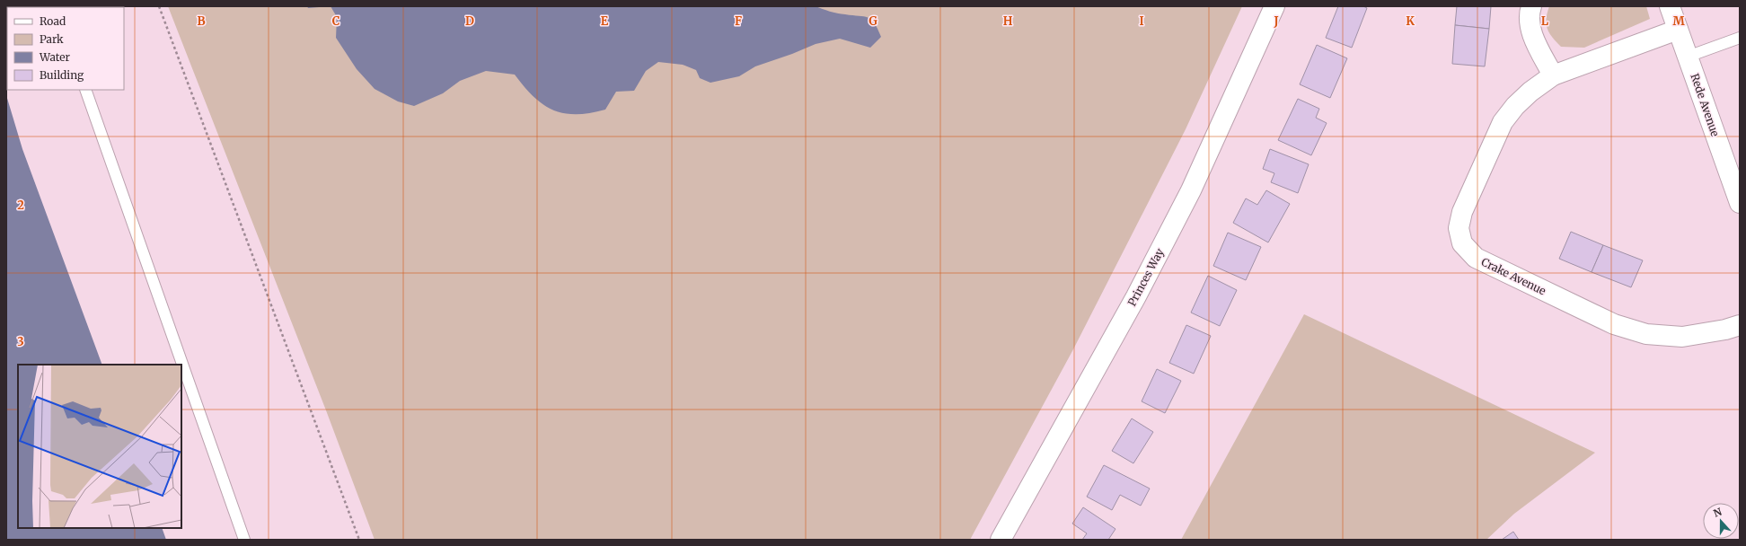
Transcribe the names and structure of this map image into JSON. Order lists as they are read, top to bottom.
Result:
{
  "streets": {
    "street": ["Rede Avenue", "Crake Avenue", "Princes Way"]
  },
  "crossings": [
    ["Rede Avenue", "Crake Avenue"]
  ],
  "legend": [
    "Road",
    "Park",
    "Water",
    "Building"
  ],
  "north": "top",
  "grid": {
    "columns": [
      "B",
      "C",
      "D",
      "E",
      "F",
      "G",
      "H",
      "I",
      "J",
      "K",
      "L",
      "M"
    ],
    "rows": ["2", "3"]
  }
}
